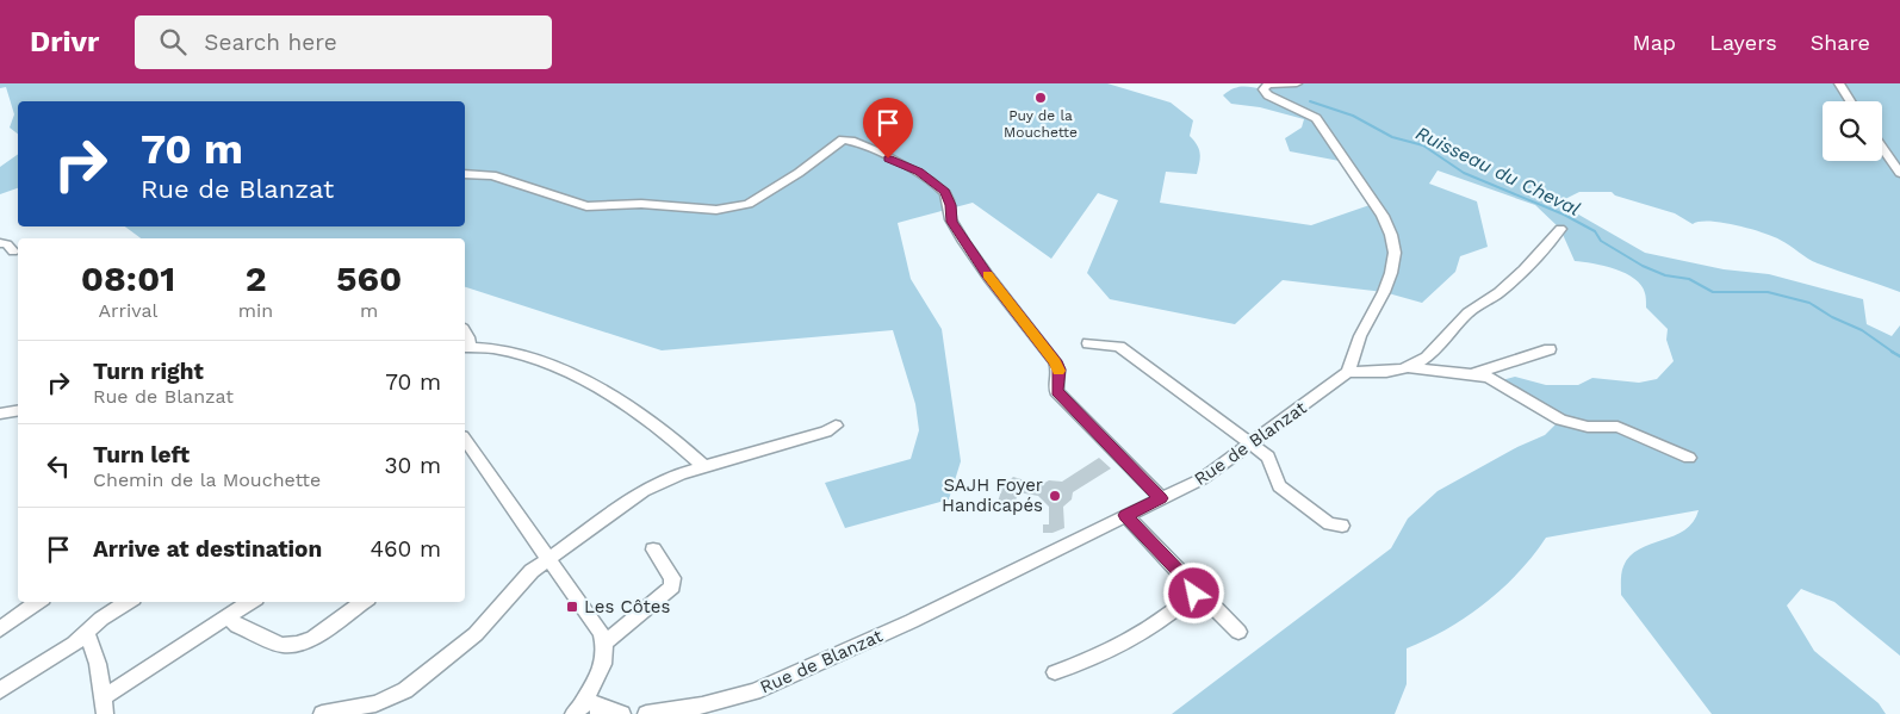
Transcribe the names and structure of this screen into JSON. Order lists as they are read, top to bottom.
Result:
{
  "streets": {
    "street": ["Rue de Blanzat"]
  },
  "water": ["Ruisseau du Cheval"],
  "places": {
    "other": ["Puy de la Mouchette", "SAJH Foyer Handicapés"],
    "transit": ["Les Côtes"]
  },
  "page": {
    "header": "Drivr",
    "search": "Search here",
    "nav": ["Map", "Layers", "Share"],
    "turn": ["70 m", "Rue de Blanzat"],
    "eta": [
      "08:01",
      "Arrival",
      "2",
      "min",
      "560",
      "m"
    ],
    "list": [
      {
        "name": "Turn right",
        "note": "Rue de Blanzat",
        "value": "70 m"
      },
      {
        "name": "Turn left",
        "note": "Chemin de la Mouchette",
        "value": "30 m"
      },
      {
        "name": "Arrive at destination",
        "value": "460 m"
      }
    ]
  }
}
